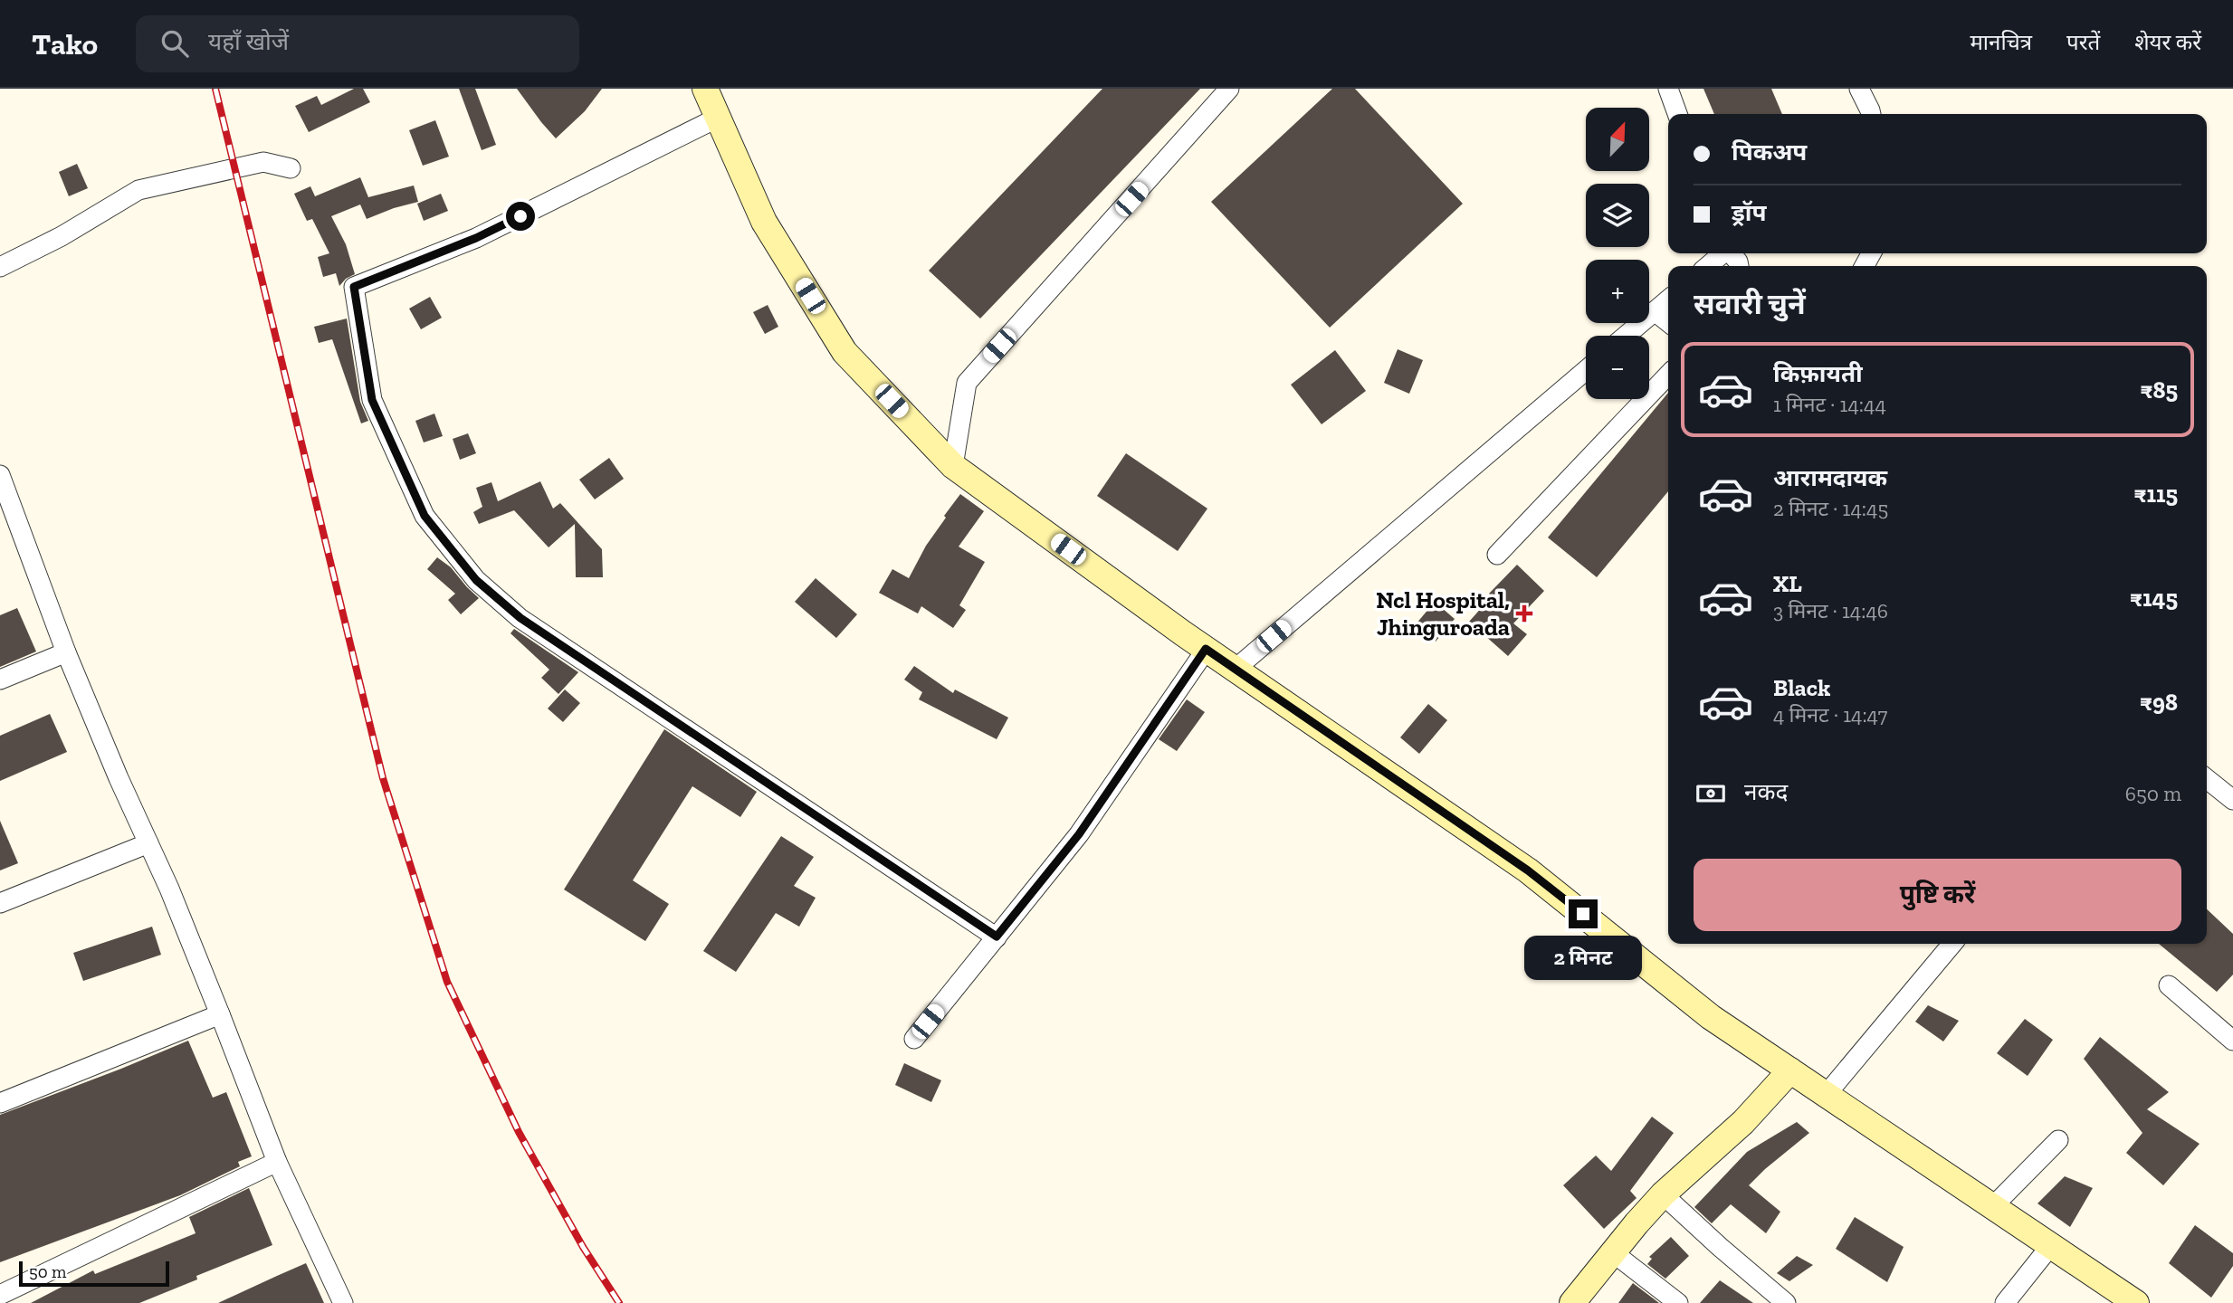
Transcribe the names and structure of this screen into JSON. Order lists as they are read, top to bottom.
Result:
{
  "places": {
    "health": ["Ncl Hospital, Jhinguroada"]
  },
  "scale_bar": "50 m",
  "north": "top right",
  "page": {
    "header": "Tako",
    "search": "यहाँ खोजें",
    "nav": ["मानचित्र", "परतें", "शेयर करें"],
    "map_buttons": ["+", "−"],
    "banner": ["पिकअप", "ड्रॉप"],
    "heading": "सवारी चुनें",
    "list": [
      {
        "name": "किफ़ायती",
        "note": "1 मिनट · 14:44",
        "value": "₹85"
      },
      {
        "name": "आरामदायक",
        "note": "2 मिनट · 14:45",
        "value": "₹115"
      },
      {
        "name": "XL",
        "note": "3 मिनट · 14:46",
        "value": "₹145"
      },
      {
        "name": "Black",
        "note": "4 मिनट · 14:47",
        "value": "₹98"
      }
    ],
    "pay": ["नकद", "650 m"],
    "buttons": "पुष्टि करें",
    "bubble": "2 मिनट",
    "scale": "50 m"
  }
}
